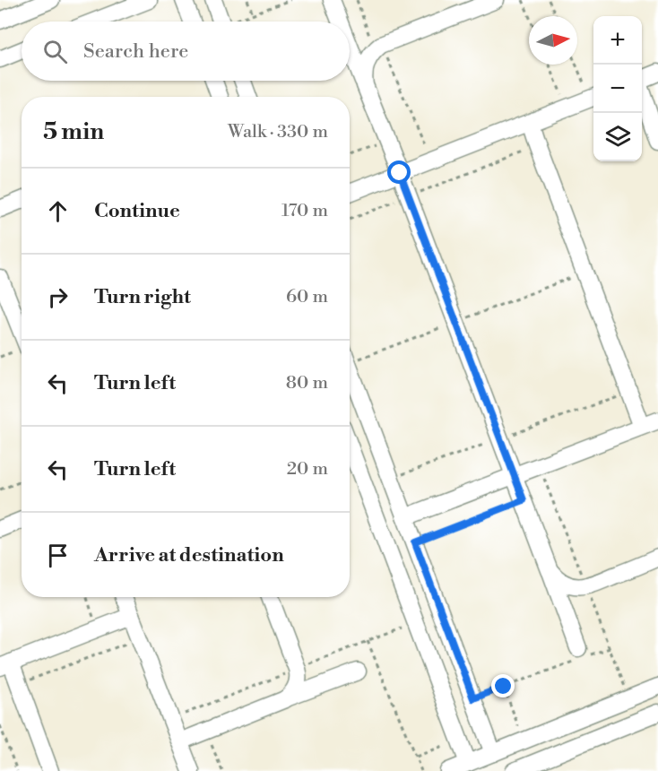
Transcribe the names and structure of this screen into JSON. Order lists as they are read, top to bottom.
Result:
{
  "north": "right",
  "page": {
    "map_buttons": ["+", "−"],
    "search": "Search here",
    "heading": ["5 min", "Walk · 330 m"],
    "list": [
      ["Continue", "170 m"],
      ["Turn right", "60 m"],
      ["Turn left", "80 m"],
      ["Turn left", "20 m"],
      "Arrive at destination"
    ]
  }
}
